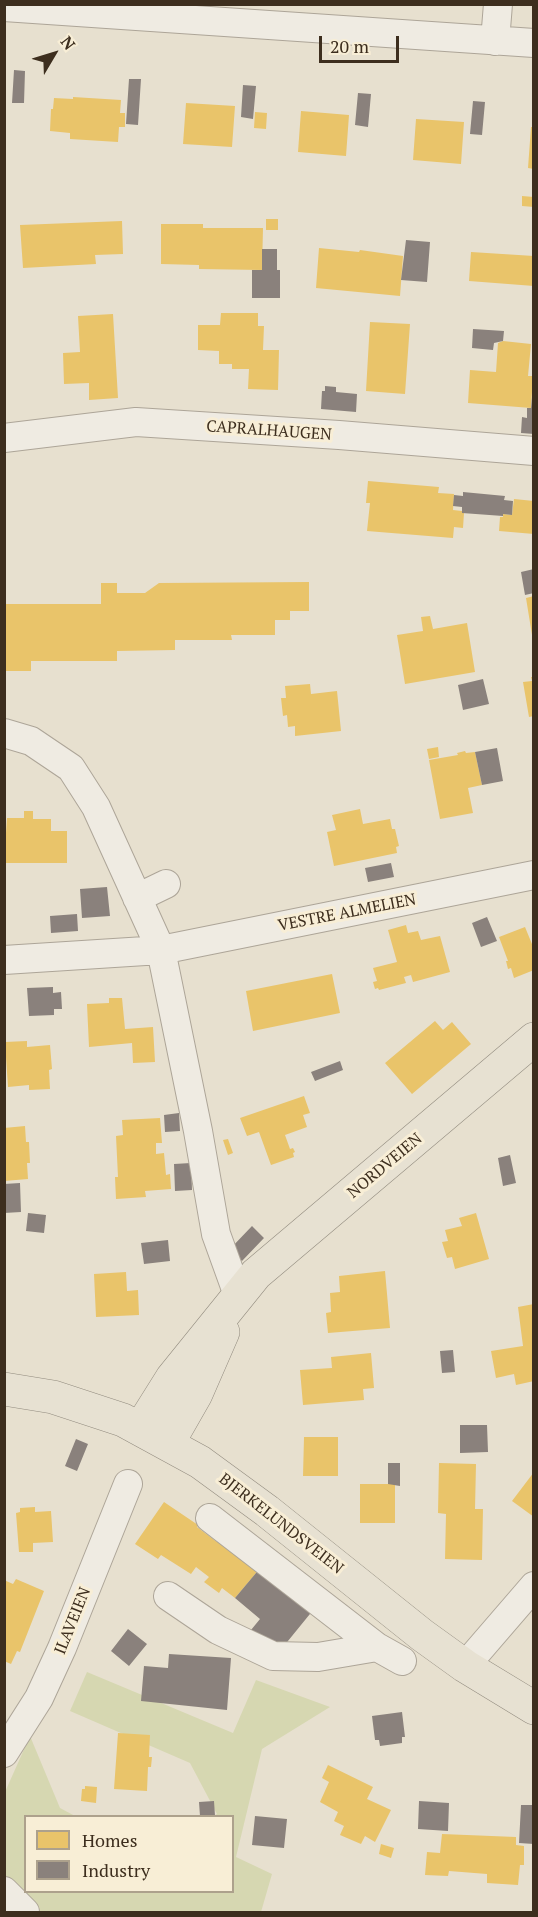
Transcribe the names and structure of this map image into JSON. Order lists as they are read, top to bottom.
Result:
{
  "streets": {
    "main road": ["NORDVEIEN", "BJERKELUNDSVEIEN"],
    "street": ["CAPRALHAUGEN", "VESTRE ALMELIEN", "ILAVEIEN"]
  },
  "crossings": [
    ["NORDVEIEN", "BJERKELUNDSVEIEN"]
  ],
  "legend": ["Homes", "Industry"],
  "scale_bar": "20 m",
  "north": "top right"
}
